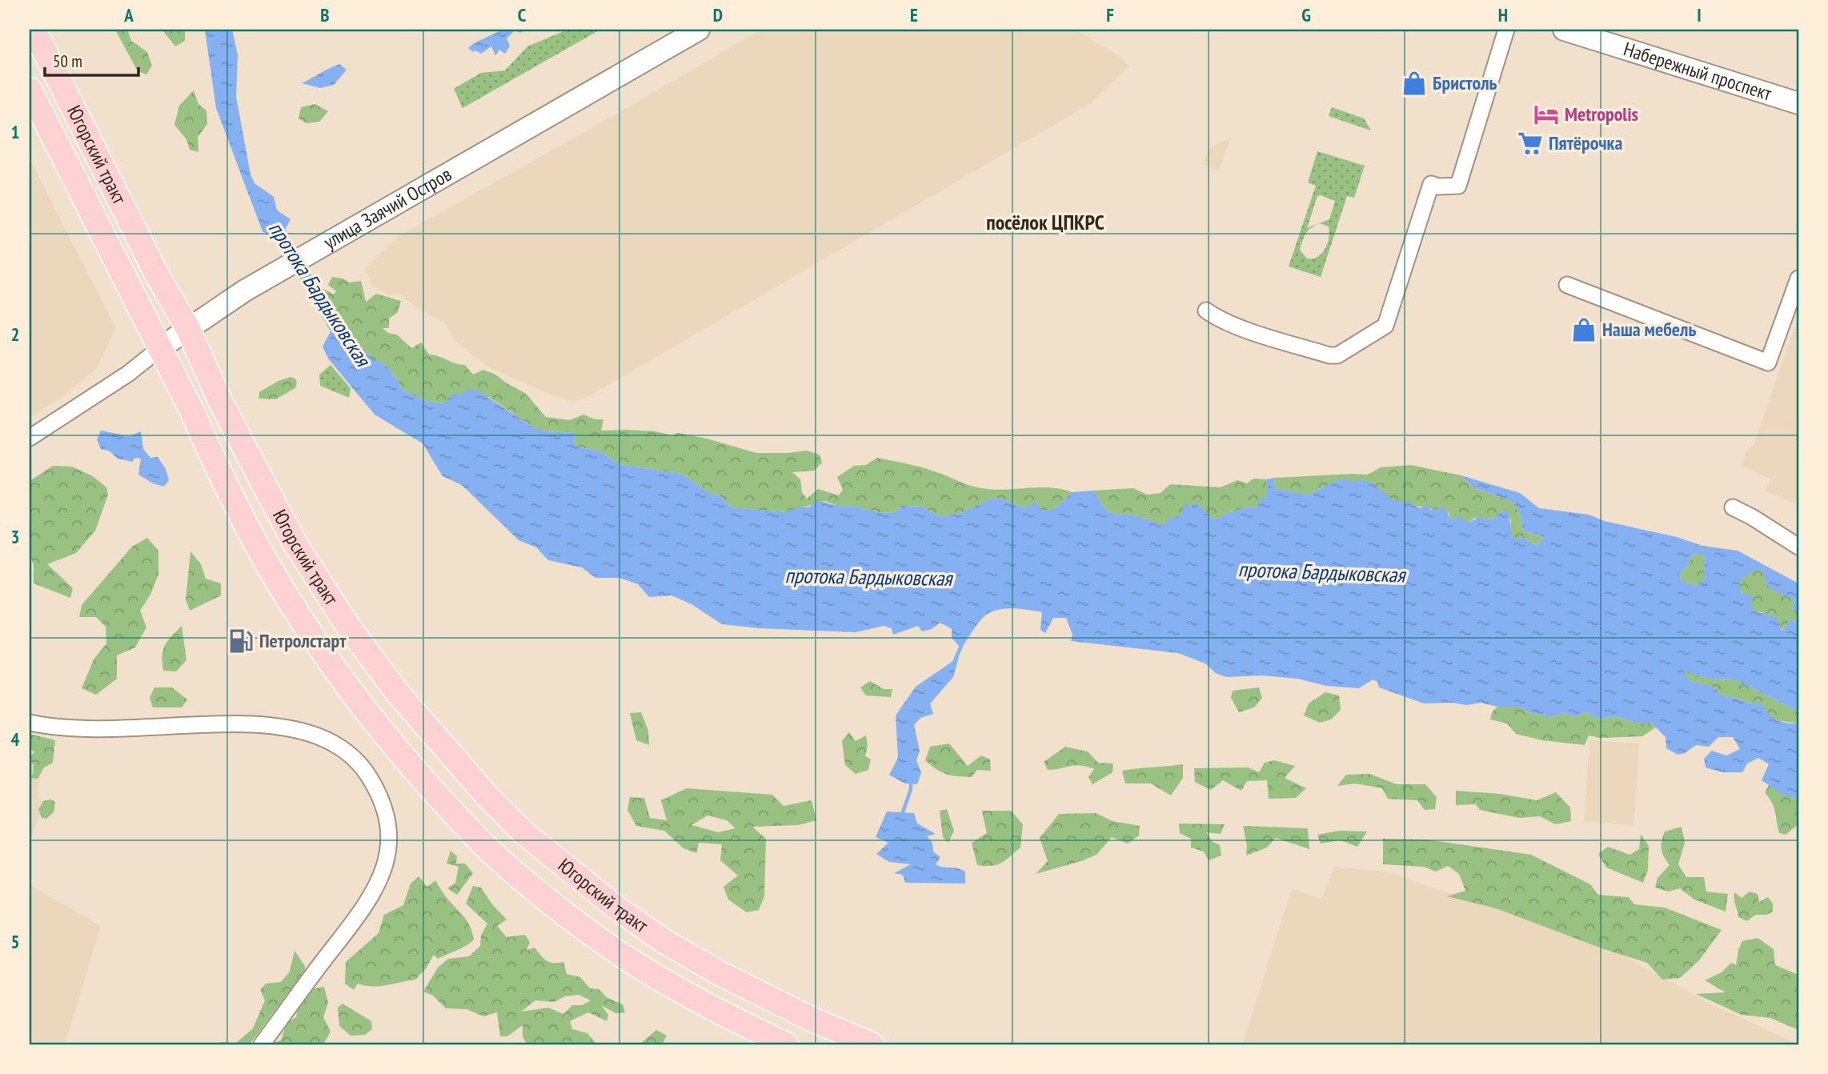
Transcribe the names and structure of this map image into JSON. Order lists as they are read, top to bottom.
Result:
{
  "streets": {
    "main road": ["Набережный проспект", "Югорский тракт", "улица Заячий Остров"]
  },
  "crossings": [
    ["Югорский тракт", "улица Заячий Остров"]
  ],
  "districts": ["посёлок ЦПКРС"],
  "water": ["протока Бардыковская"],
  "places": {
    "shop": ["Бристоль", "Наша мебель"],
    "hotel": ["Metropolis"],
    "supermarket": ["Пятёрочка"],
    "fuel station": ["Петролстарт"]
  },
  "scale_bar": "50 m",
  "grid": {
    "columns": [
      "A",
      "B",
      "C",
      "D",
      "E",
      "F",
      "G",
      "H",
      "I"
    ],
    "rows": [
      "1",
      "2",
      "3",
      "4",
      "5"
    ]
  }
}
